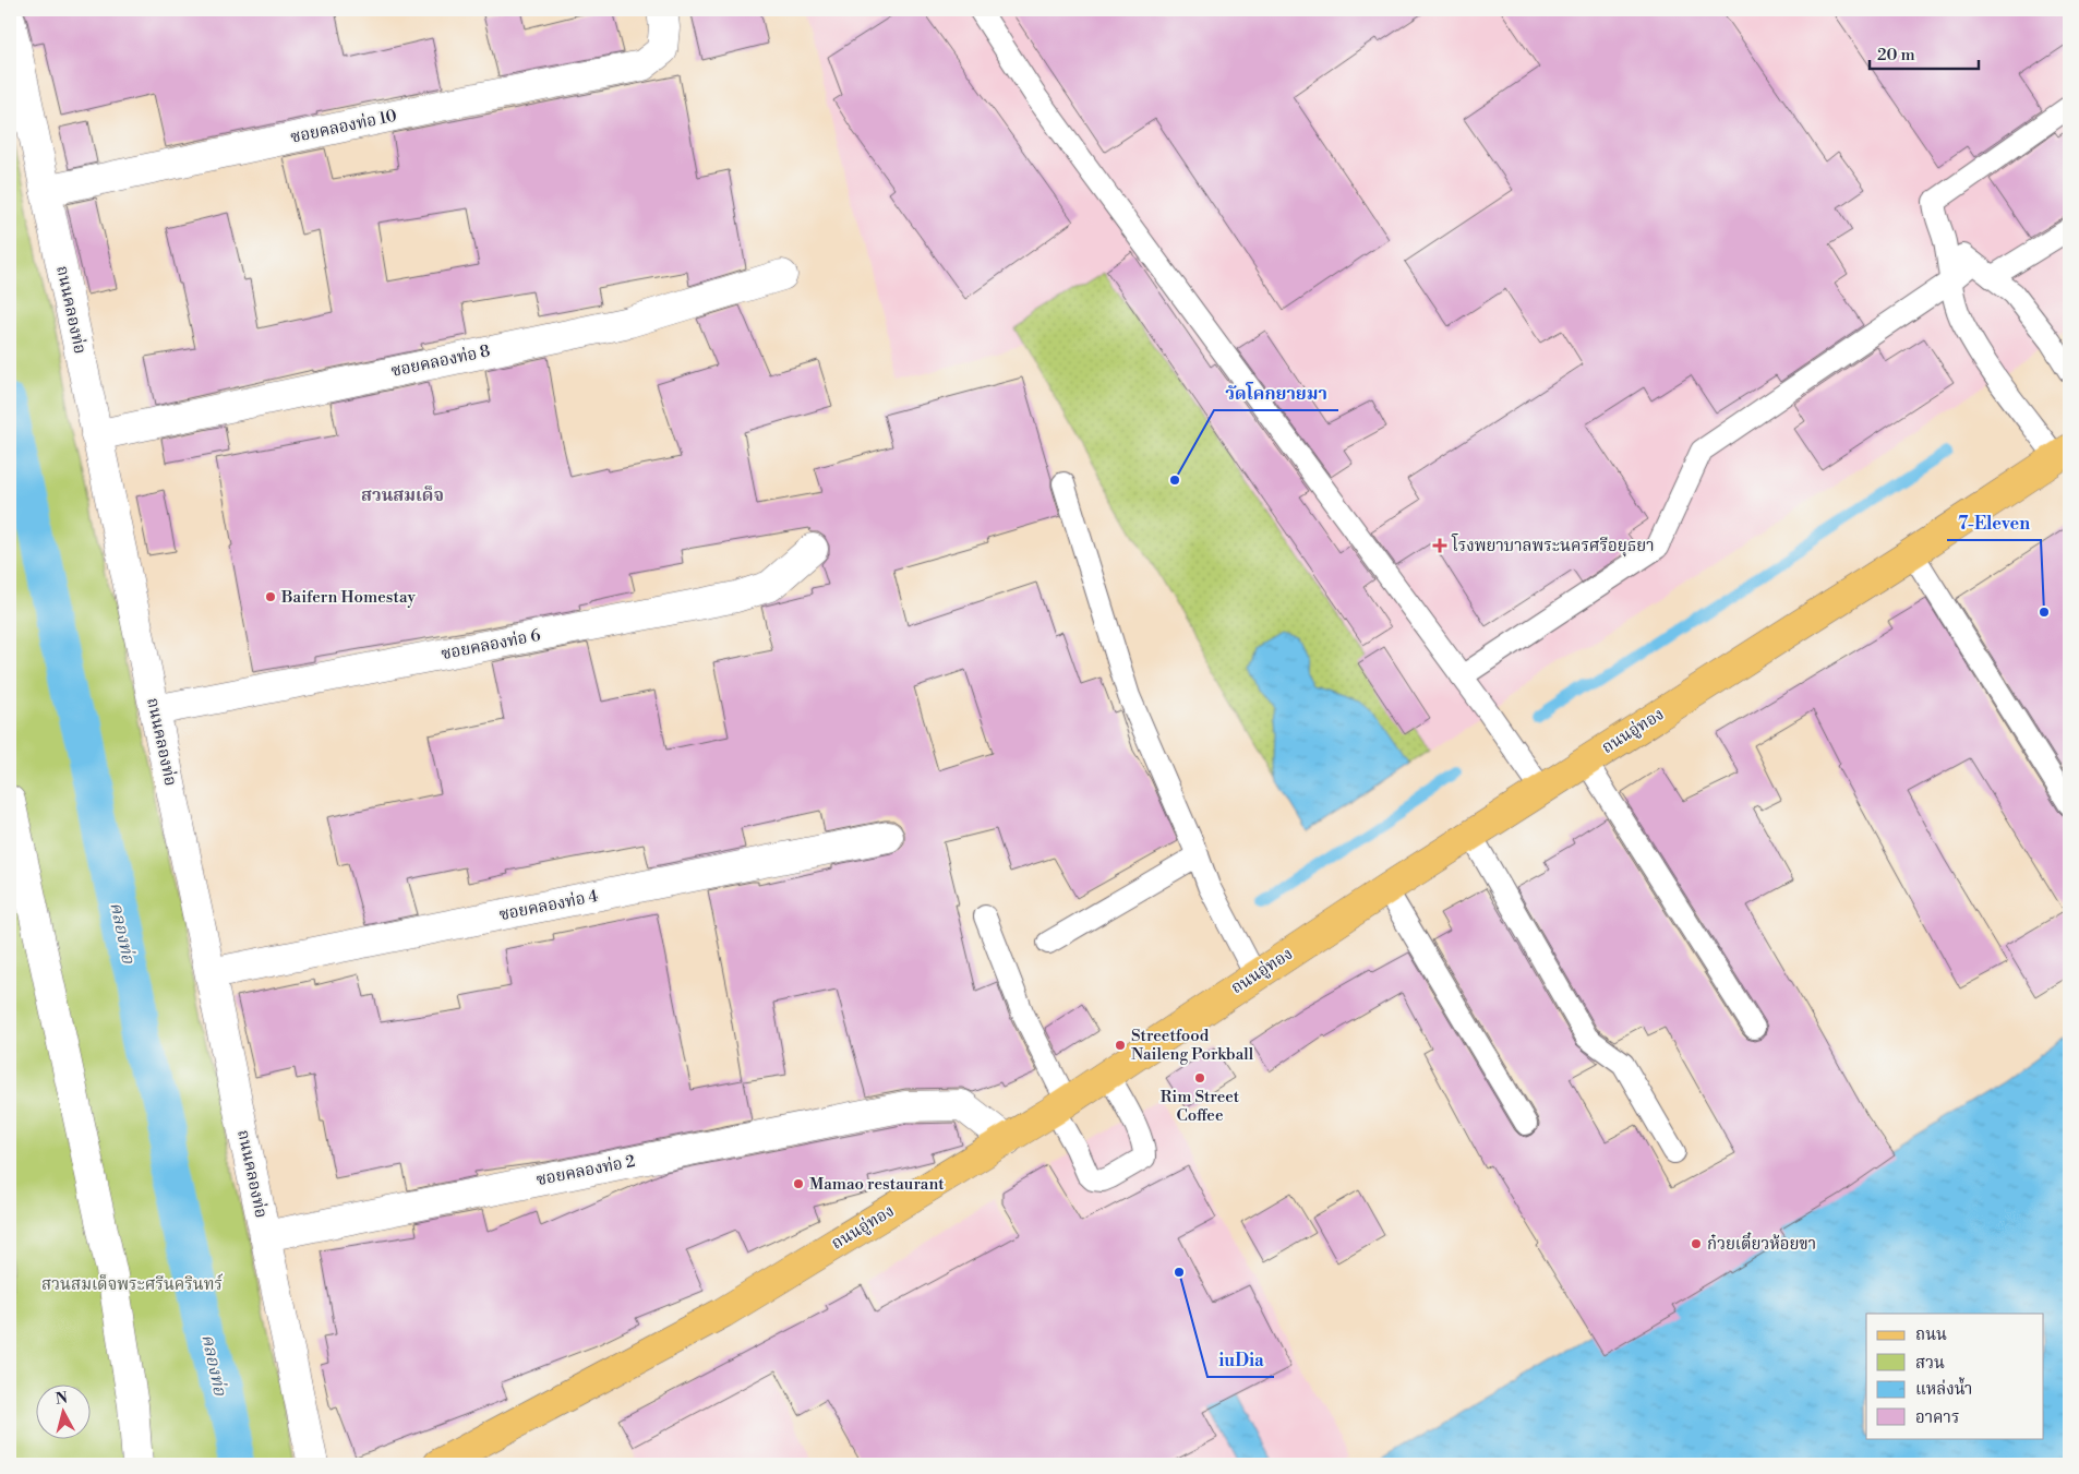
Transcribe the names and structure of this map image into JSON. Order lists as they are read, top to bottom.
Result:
{
  "streets": {
    "main road": ["ถนนอู่ทอง"],
    "street": [
      "ซอยคลองท่อ 10",
      "ถนนคลองท่อ",
      "ซอยคลองท่อ 8",
      "ซอยคลองท่อ 6",
      "ซอยคลองท่อ 4",
      "ซอยคลองท่อ 2"
    ]
  },
  "crossings": [
    ["ซอยคลองท่อ 10", "ถนนคลองท่อ"],
    ["ถนนคลองท่อ", "ซอยคลองท่อ 8"],
    ["ถนนคลองท่อ", "ซอยคลองท่อ 6"],
    ["ถนนคลองท่อ", "ซอยคลองท่อ 4"],
    ["ถนนคลองท่อ", "ซอยคลองท่อ 2"],
    ["ถนนอู่ทอง", "ซอยคลองท่อ 2"]
  ],
  "districts": ["สวนสมเด็จ"],
  "water": ["คลองท่อ"],
  "parks": ["สวนสมเด็จพระศรีนครินทร์"],
  "places": {
    "other": [
      "วัดโคกยายมา",
      "Baifern Homestay",
      "7-Eleven",
      "Streetfood Naileng Porkball",
      "Rim Street Coffee",
      "Mamao restaurant",
      "ก๋วยเตี๋ยวห้อยขา",
      "iuDia"
    ],
    "health": ["โรงพยาบาลพระนครศรีอยุธยา"]
  },
  "legend": [
    "ถนน",
    "สวน",
    "แหล่งน้ำ",
    "อาคาร"
  ],
  "scale_bar": "20 m",
  "north": "top"
}
